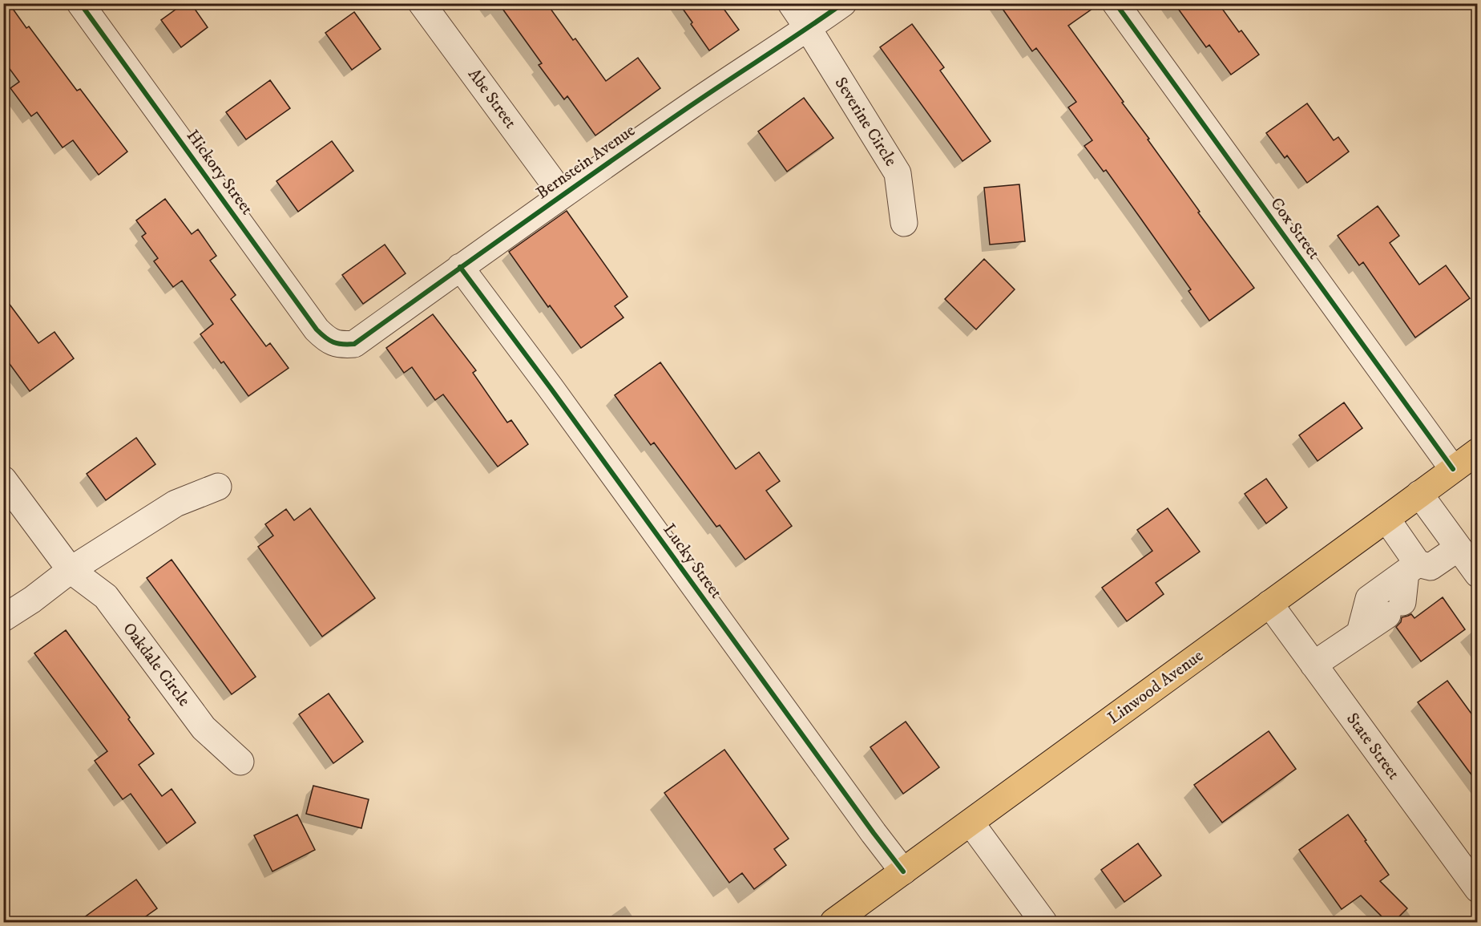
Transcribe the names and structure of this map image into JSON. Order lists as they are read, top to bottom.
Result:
{
  "streets": {
    "main road": ["Linwood Avenue"],
    "street": [
      "Abe Street",
      "Severine Circle",
      "Bernstein Avenue",
      "Hickory Street",
      "Cox Street",
      "Lucky Street",
      "Oakdale Circle",
      "State Street"
    ]
  },
  "crossings": [
    ["Abe Street", "Bernstein Avenue"],
    ["Severine Circle", "Bernstein Avenue"],
    ["Bernstein Avenue", "Hickory Street"],
    ["Bernstein Avenue", "Lucky Street"],
    ["Cox Street", "Linwood Avenue"],
    ["Lucky Street", "Linwood Avenue"],
    ["Linwood Avenue", "State Street"]
  ]
}
